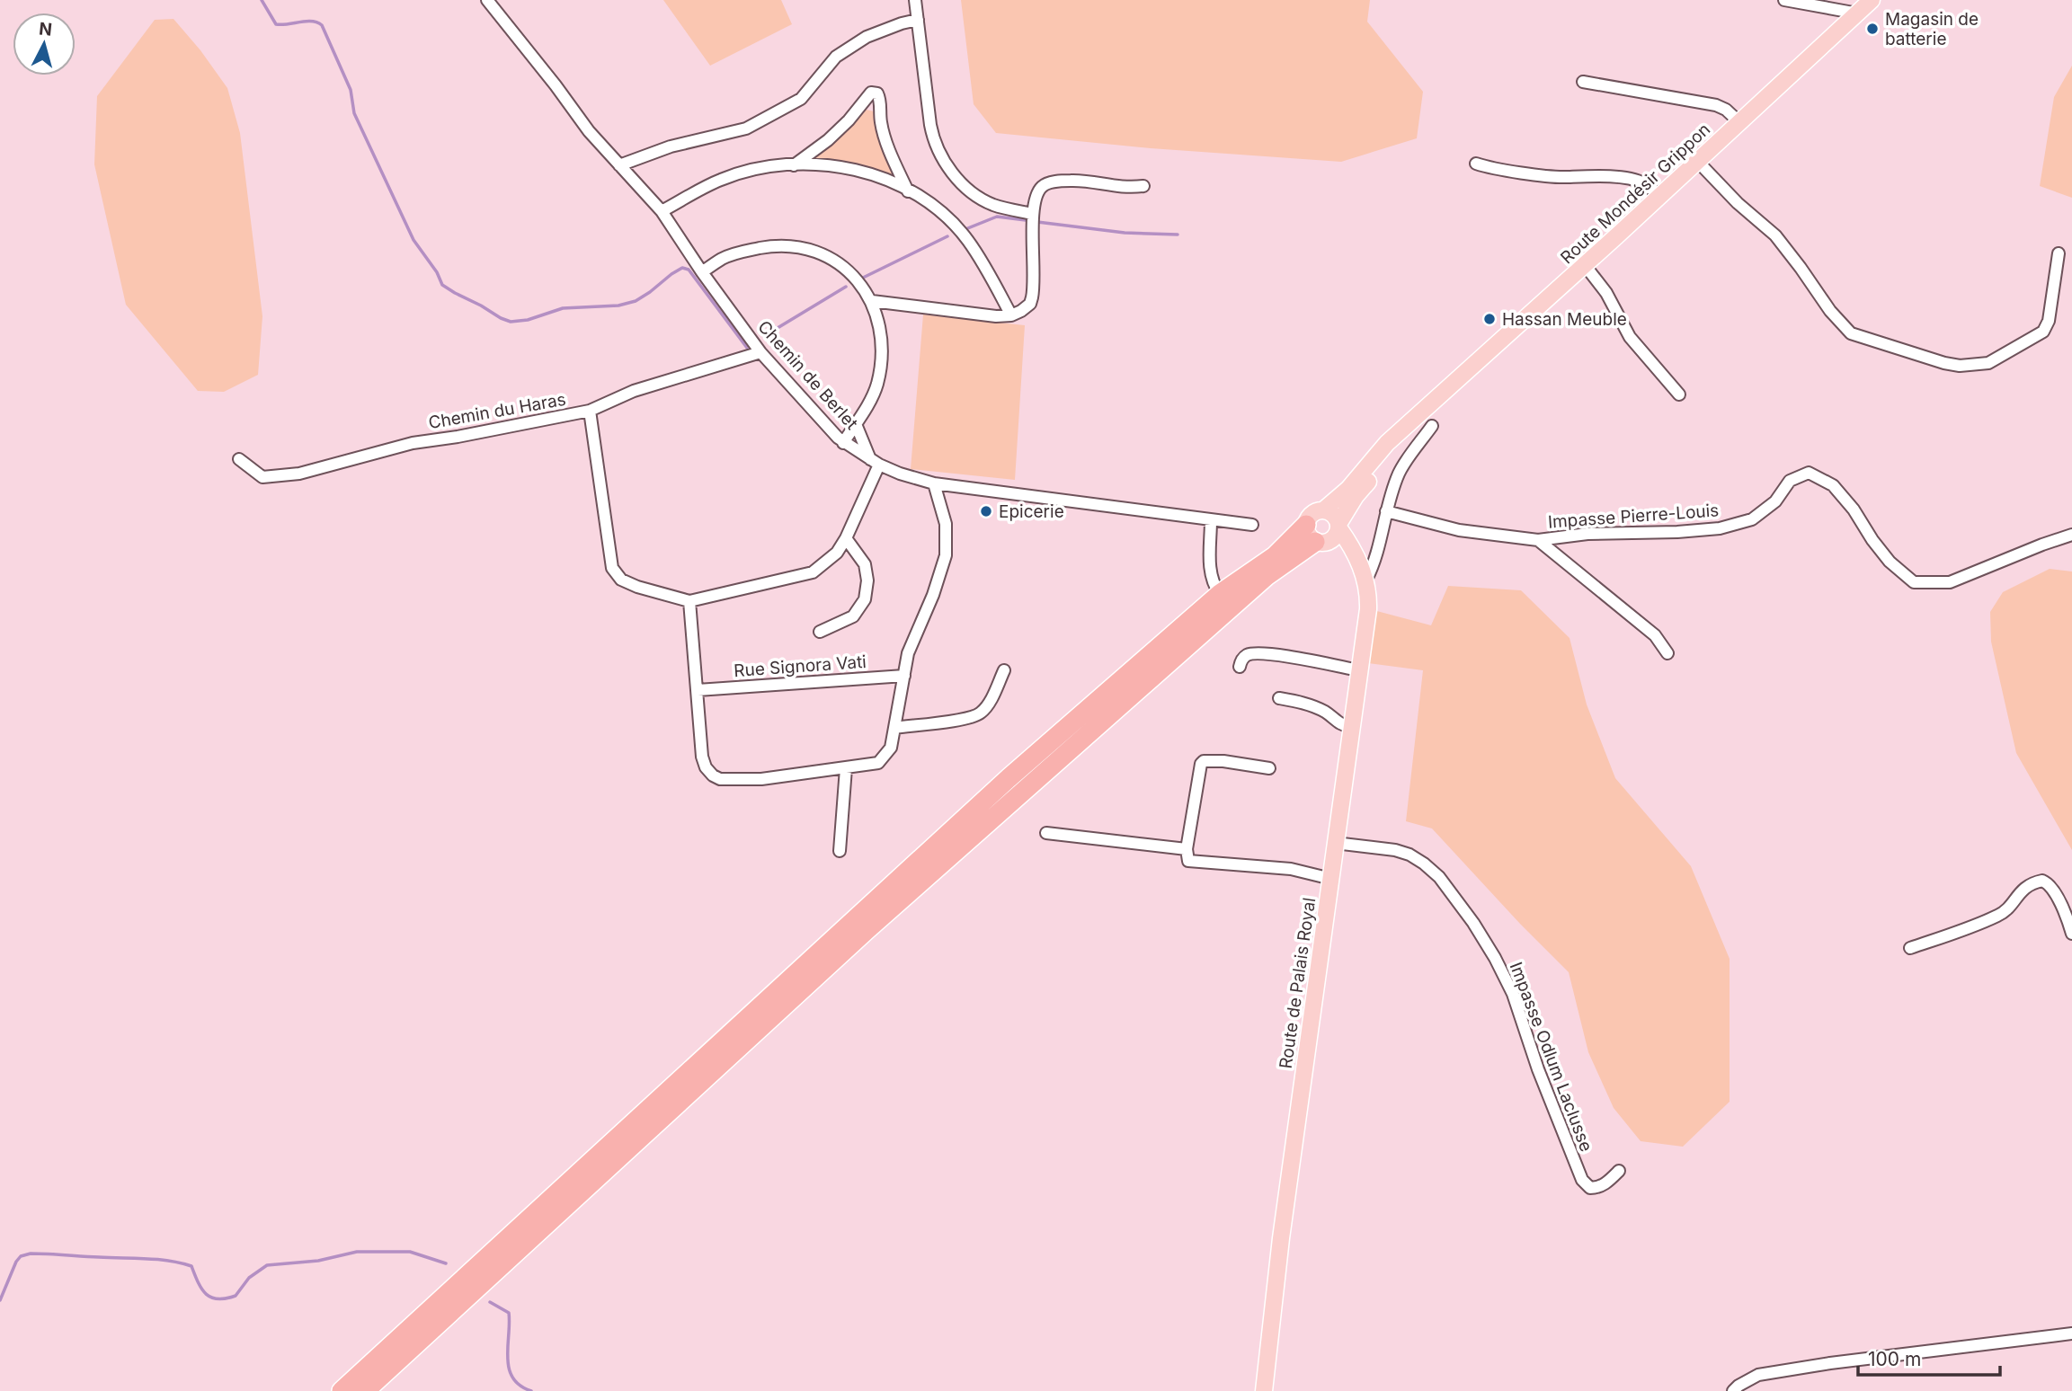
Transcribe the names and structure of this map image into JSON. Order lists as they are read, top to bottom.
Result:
{
  "streets": {
    "main road": ["Route Mondésir Grippon", "Route de Palais Royal"],
    "street": [
      "Chemin de Berlet",
      "Chemin du Haras",
      "Impasse Pierre-Louis",
      "Rue Signora Vati",
      "Impasse Odlum Laclusse"
    ]
  },
  "crossings": [
    ["Route Mondésir Grippon", "Route de Palais Royal"],
    ["Chemin de Berlet", "Chemin du Haras"],
    ["Route de Palais Royal", "Impasse Odlum Laclusse"]
  ],
  "places": ["Magasin de batterie", "Hassan Meuble", "Epicerie"],
  "scale_bar": "100 m",
  "north": "top"
}
